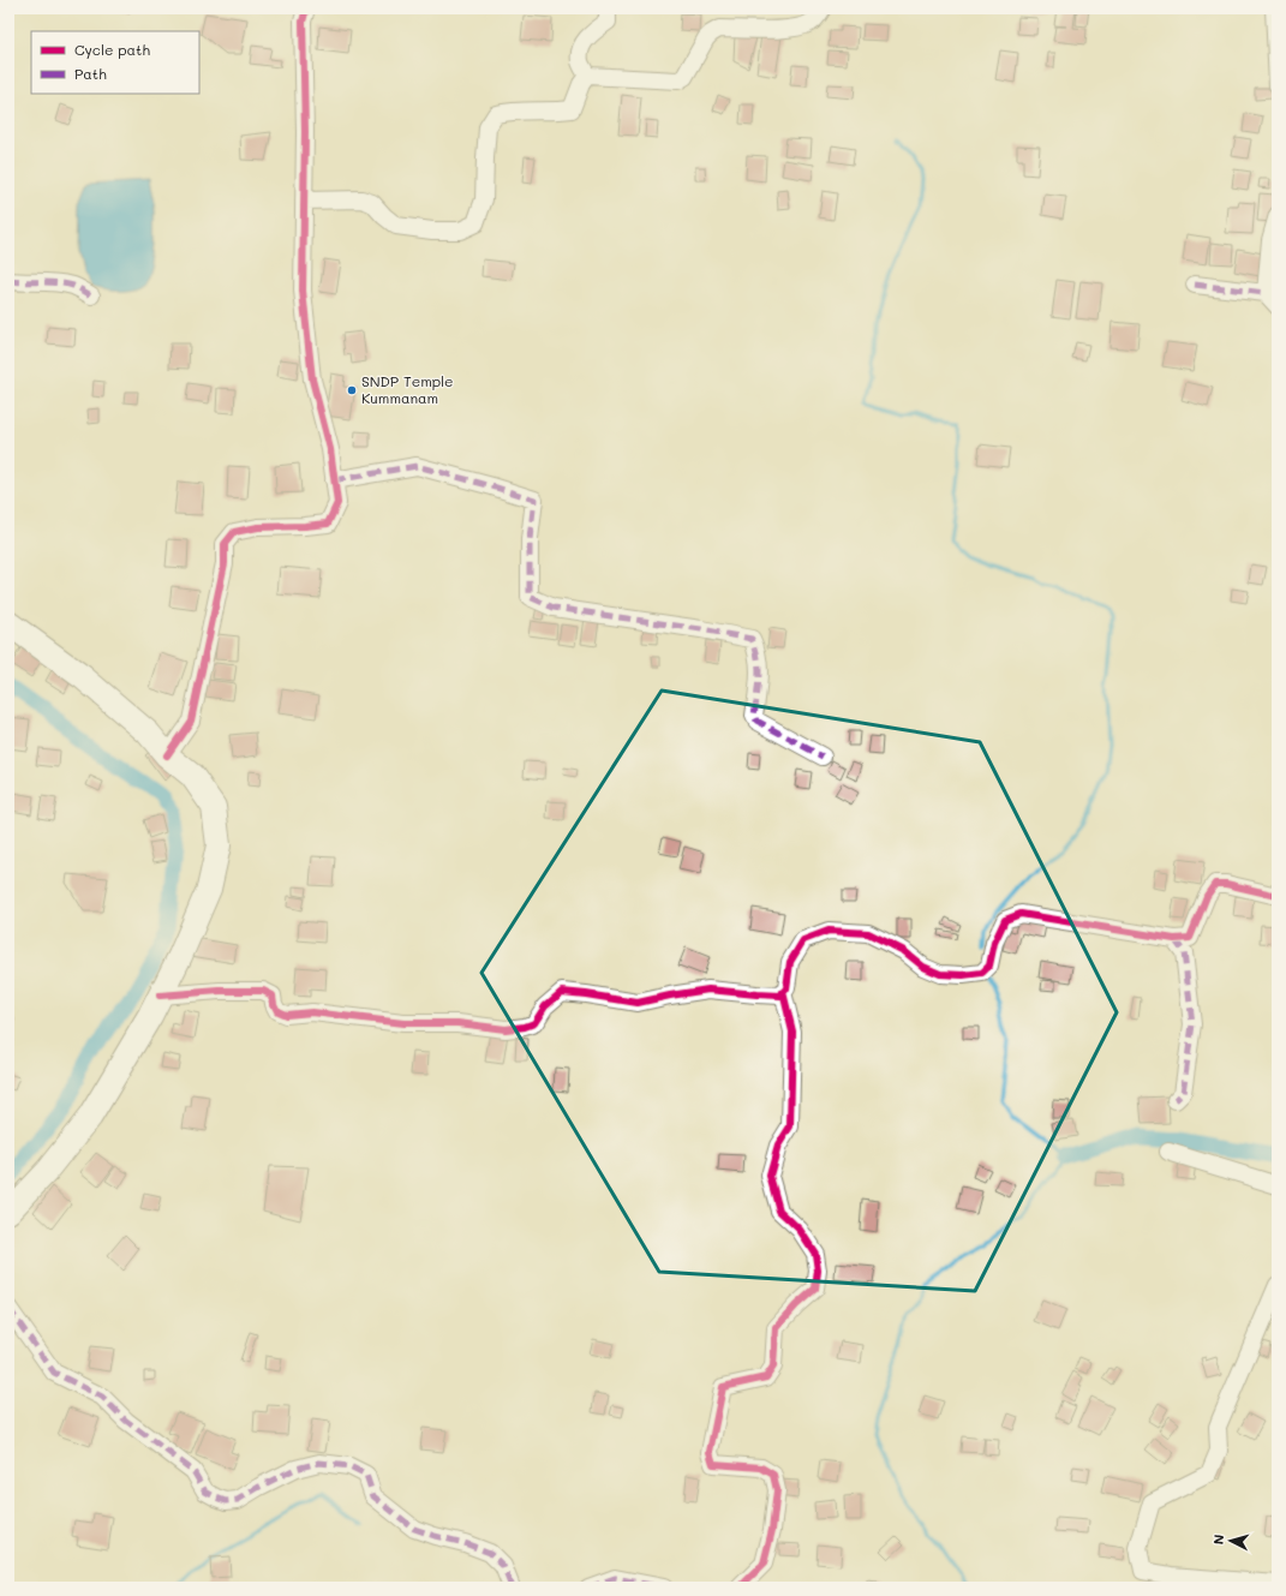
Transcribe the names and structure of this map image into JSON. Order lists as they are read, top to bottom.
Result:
{
  "places": ["SNDP Temple Kummanam"],
  "legend": ["Cycle path", "Path"],
  "north": "left"
}
